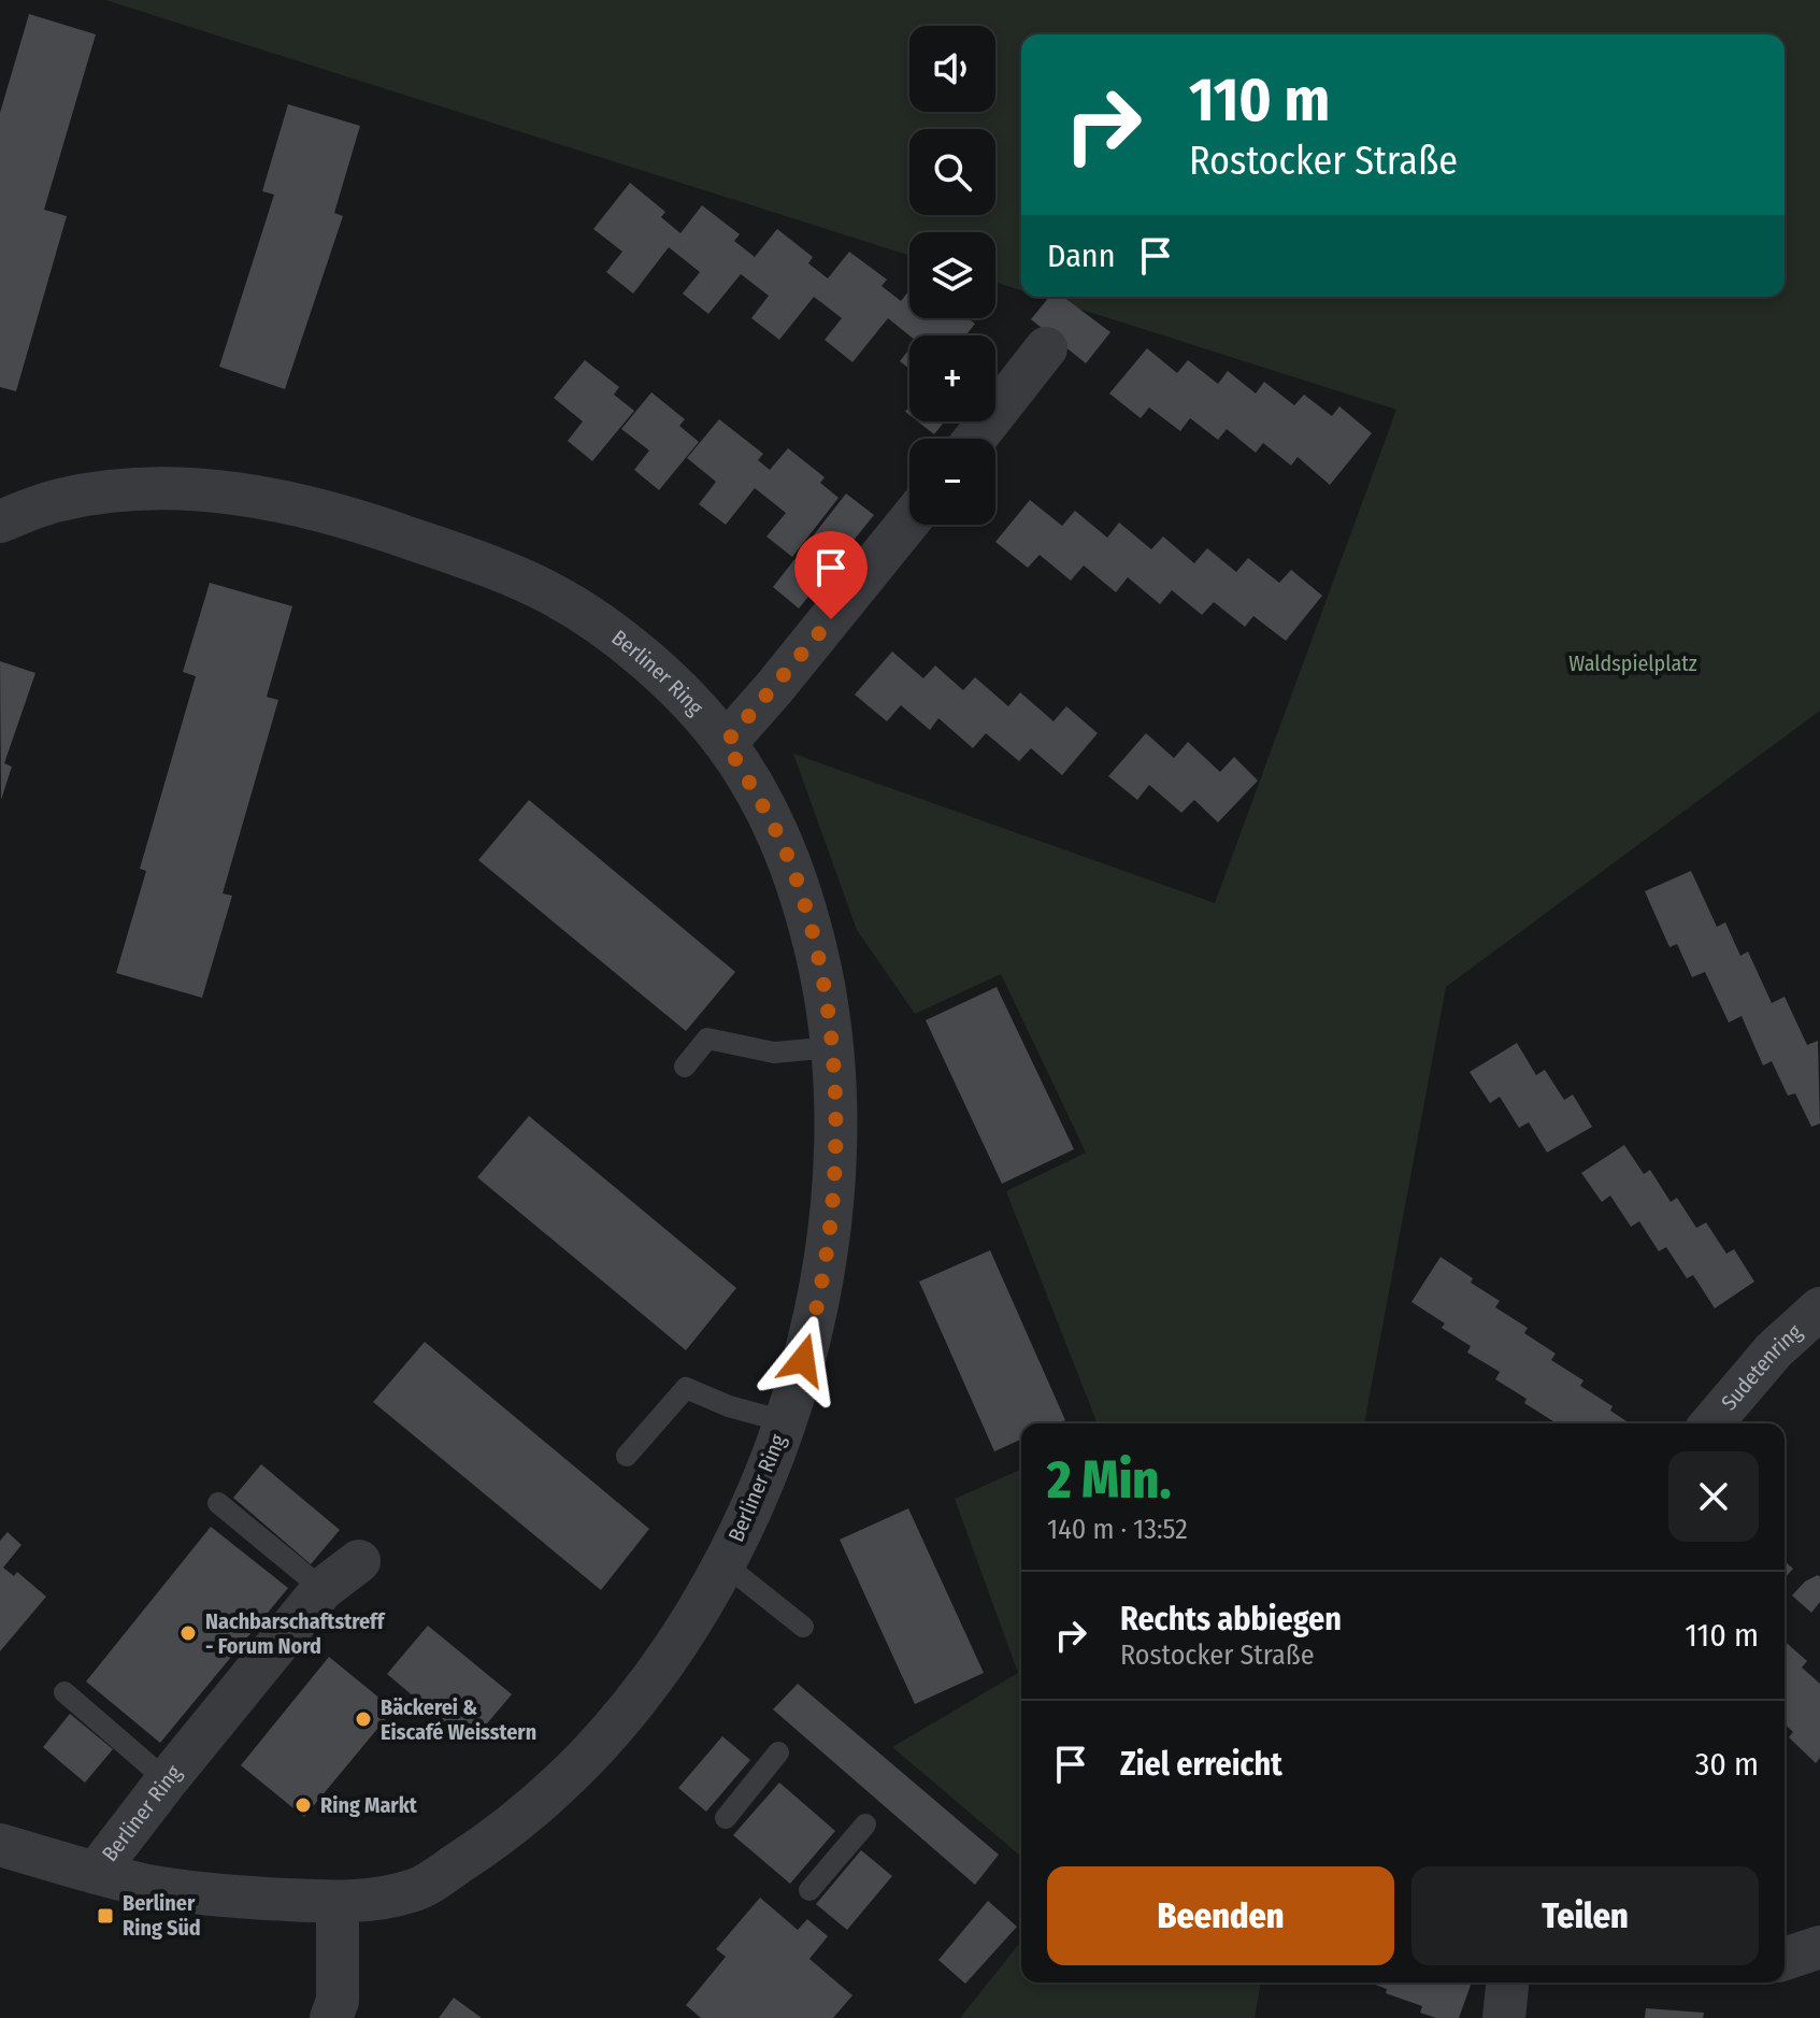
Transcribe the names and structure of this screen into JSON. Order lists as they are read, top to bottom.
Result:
{
  "streets": {
    "street": ["Berliner Ring", "Sudetenring"]
  },
  "parks": ["Waldspielplatz"],
  "places": {
    "other": ["Nachbarschaftstreff - Forum Nord", "Bäckerei & Eiscafé Weisstern", "Ring Markt"],
    "transit": ["Berliner Ring Süd"]
  },
  "page": {
    "map_buttons": ["+", "−"],
    "turn": ["110 m", "Rostocker Straße"],
    "then": "Dann",
    "heading": ["2 Min.", "140 m · 13:52"],
    "list": [
      {
        "name": "Rechts abbiegen",
        "note": "Rostocker Straße",
        "value": "110 m"
      },
      {
        "name": "Ziel erreicht",
        "value": "30 m"
      }
    ],
    "buttons": ["Beenden", "Teilen"]
  }
}
